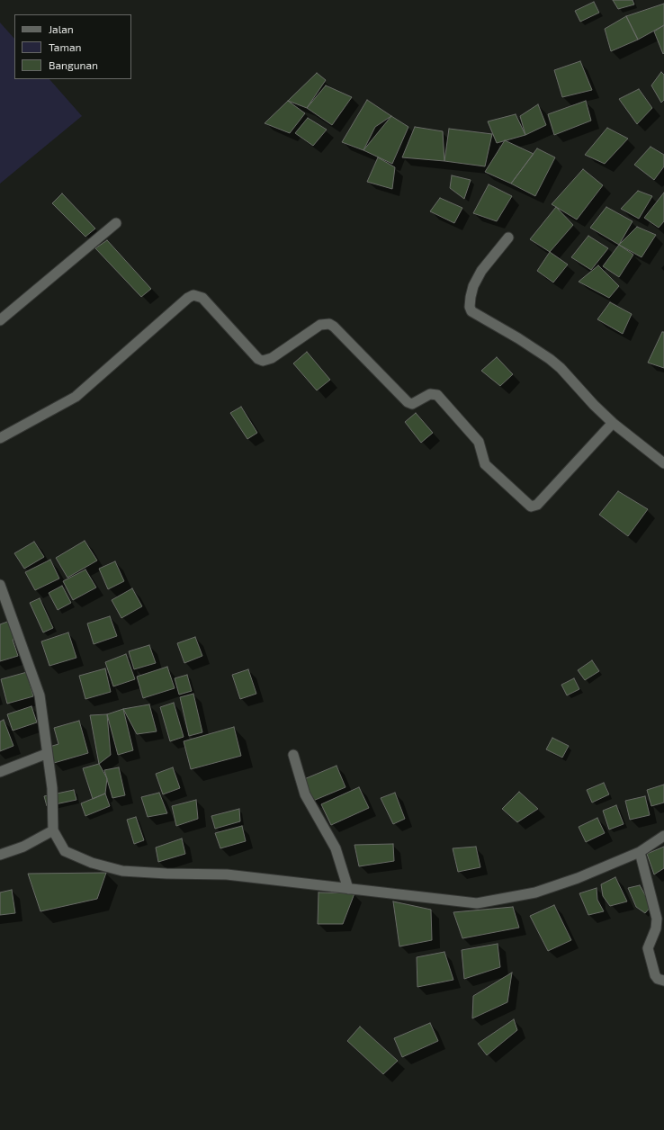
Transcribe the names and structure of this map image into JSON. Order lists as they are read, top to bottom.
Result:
{
  "legend": ["Jalan", "Taman", "Bangunan"]
}
